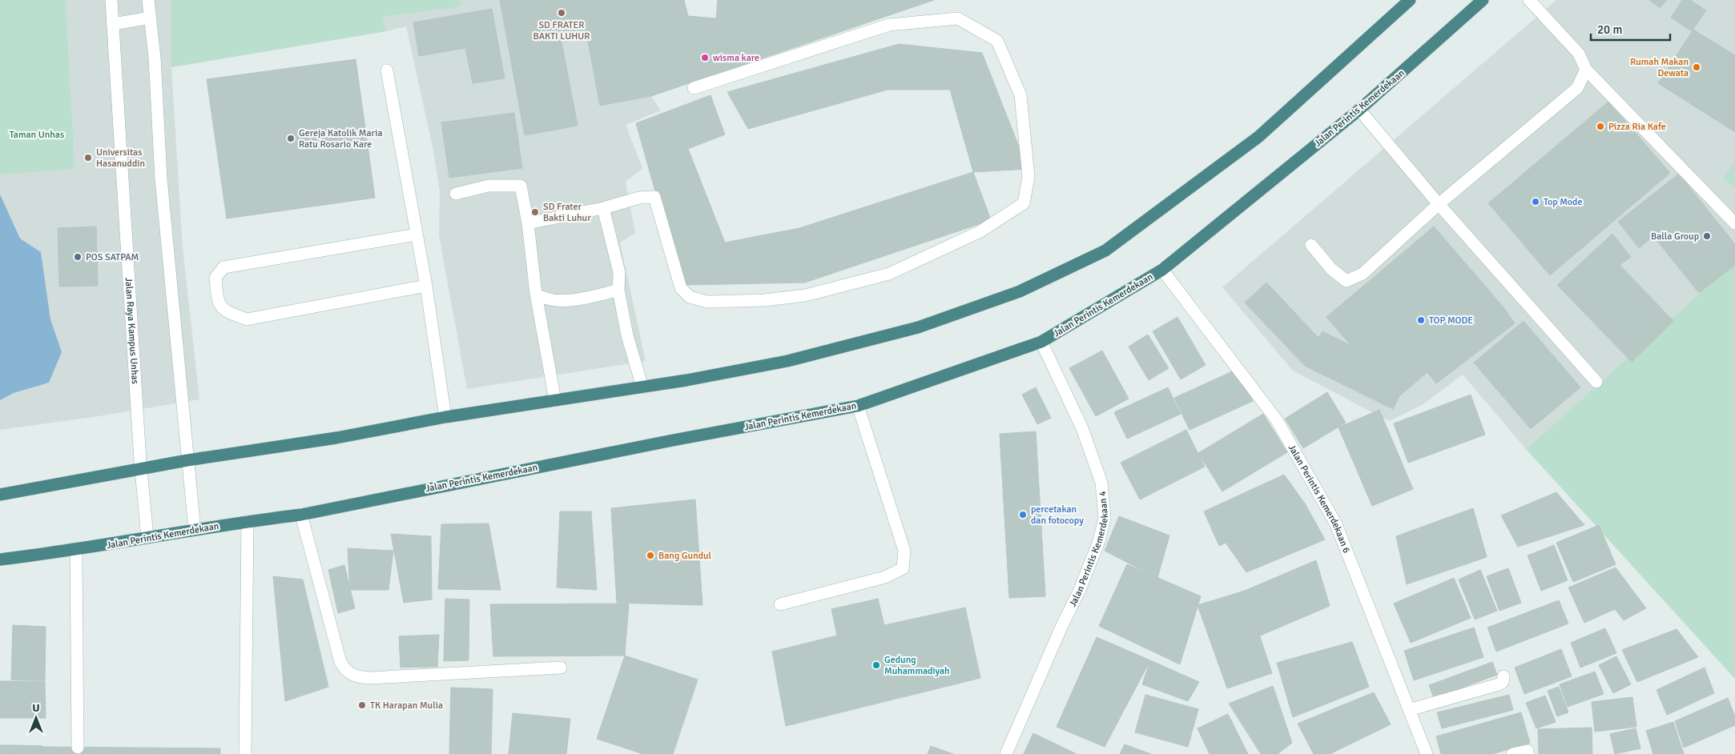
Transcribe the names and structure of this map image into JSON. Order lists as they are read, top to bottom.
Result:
{
  "streets": {
    "highway": ["Jalan Perintis Kemerdekaan"],
    "street": ["Jalan Raya Kampus Unhas", "Jalan Perintis Kemerdekaan 6", "Jalan Perintis Kemerdekaan 4"]
  },
  "crossings": [
    ["Jalan Perintis Kemerdekaan", "Jalan Raya Kampus Unhas"],
    ["Jalan Perintis Kemerdekaan", "Jalan Perintis Kemerdekaan 6"],
    ["Jalan Perintis Kemerdekaan", "Jalan Perintis Kemerdekaan 4"]
  ],
  "parks": ["Taman Unhas"],
  "places": [
    "SD FRATER BAKTI LUHUR",
    "wisma kare",
    "Rumah Makan Dewata",
    "Pizza Ria Kafe",
    "Gereja Katolik Maria Ratu Rosario Kare",
    "Universitas Hasanuddin",
    "Top Mode",
    "SD Frater Bakti Luhur",
    "Balla Group",
    "POS SATPAM",
    "TOP MODE",
    "percetakan dan fotocopy",
    "Bang Gundul",
    "Gedung Muhammadiyah",
    "TK Harapan Mulia"
  ],
  "scale_bar": "20 m",
  "north": "top"
}
